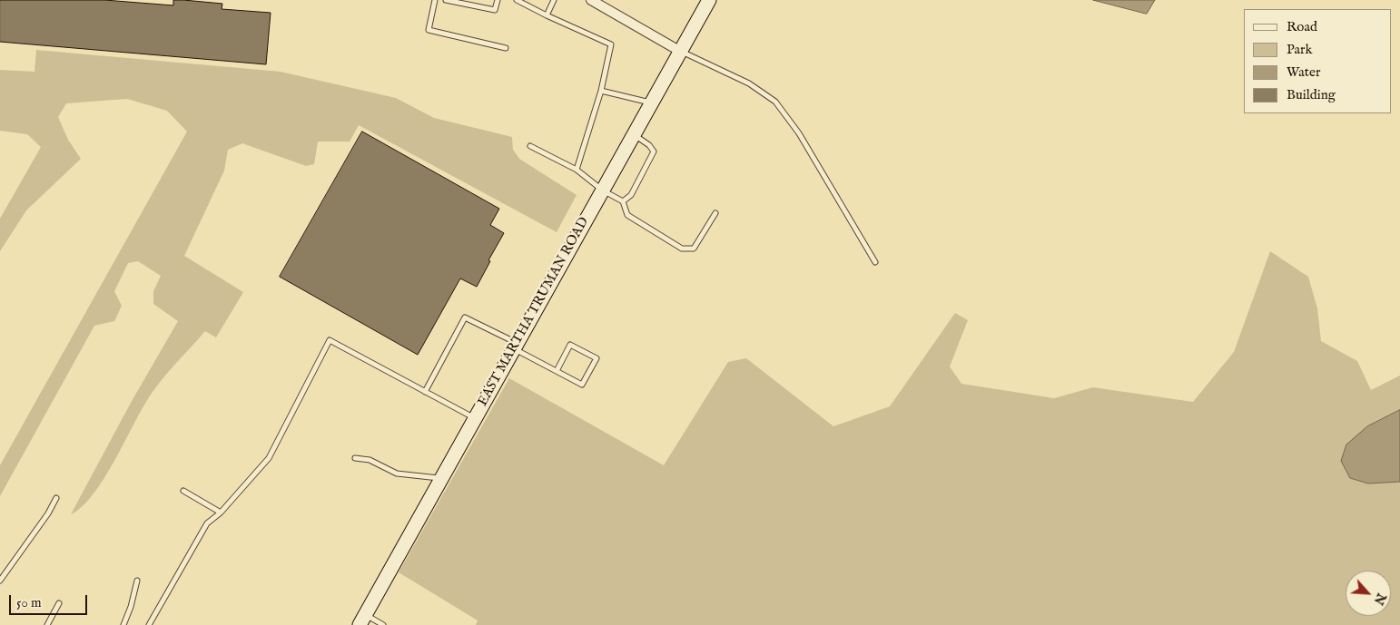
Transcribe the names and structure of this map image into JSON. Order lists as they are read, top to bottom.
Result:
{
  "streets": {
    "main road": ["EAST MARTHA TRUMAN ROAD"]
  },
  "legend": [
    "Road",
    "Park",
    "Water",
    "Building"
  ],
  "scale_bar": "50 m",
  "north": "bottom right"
}
